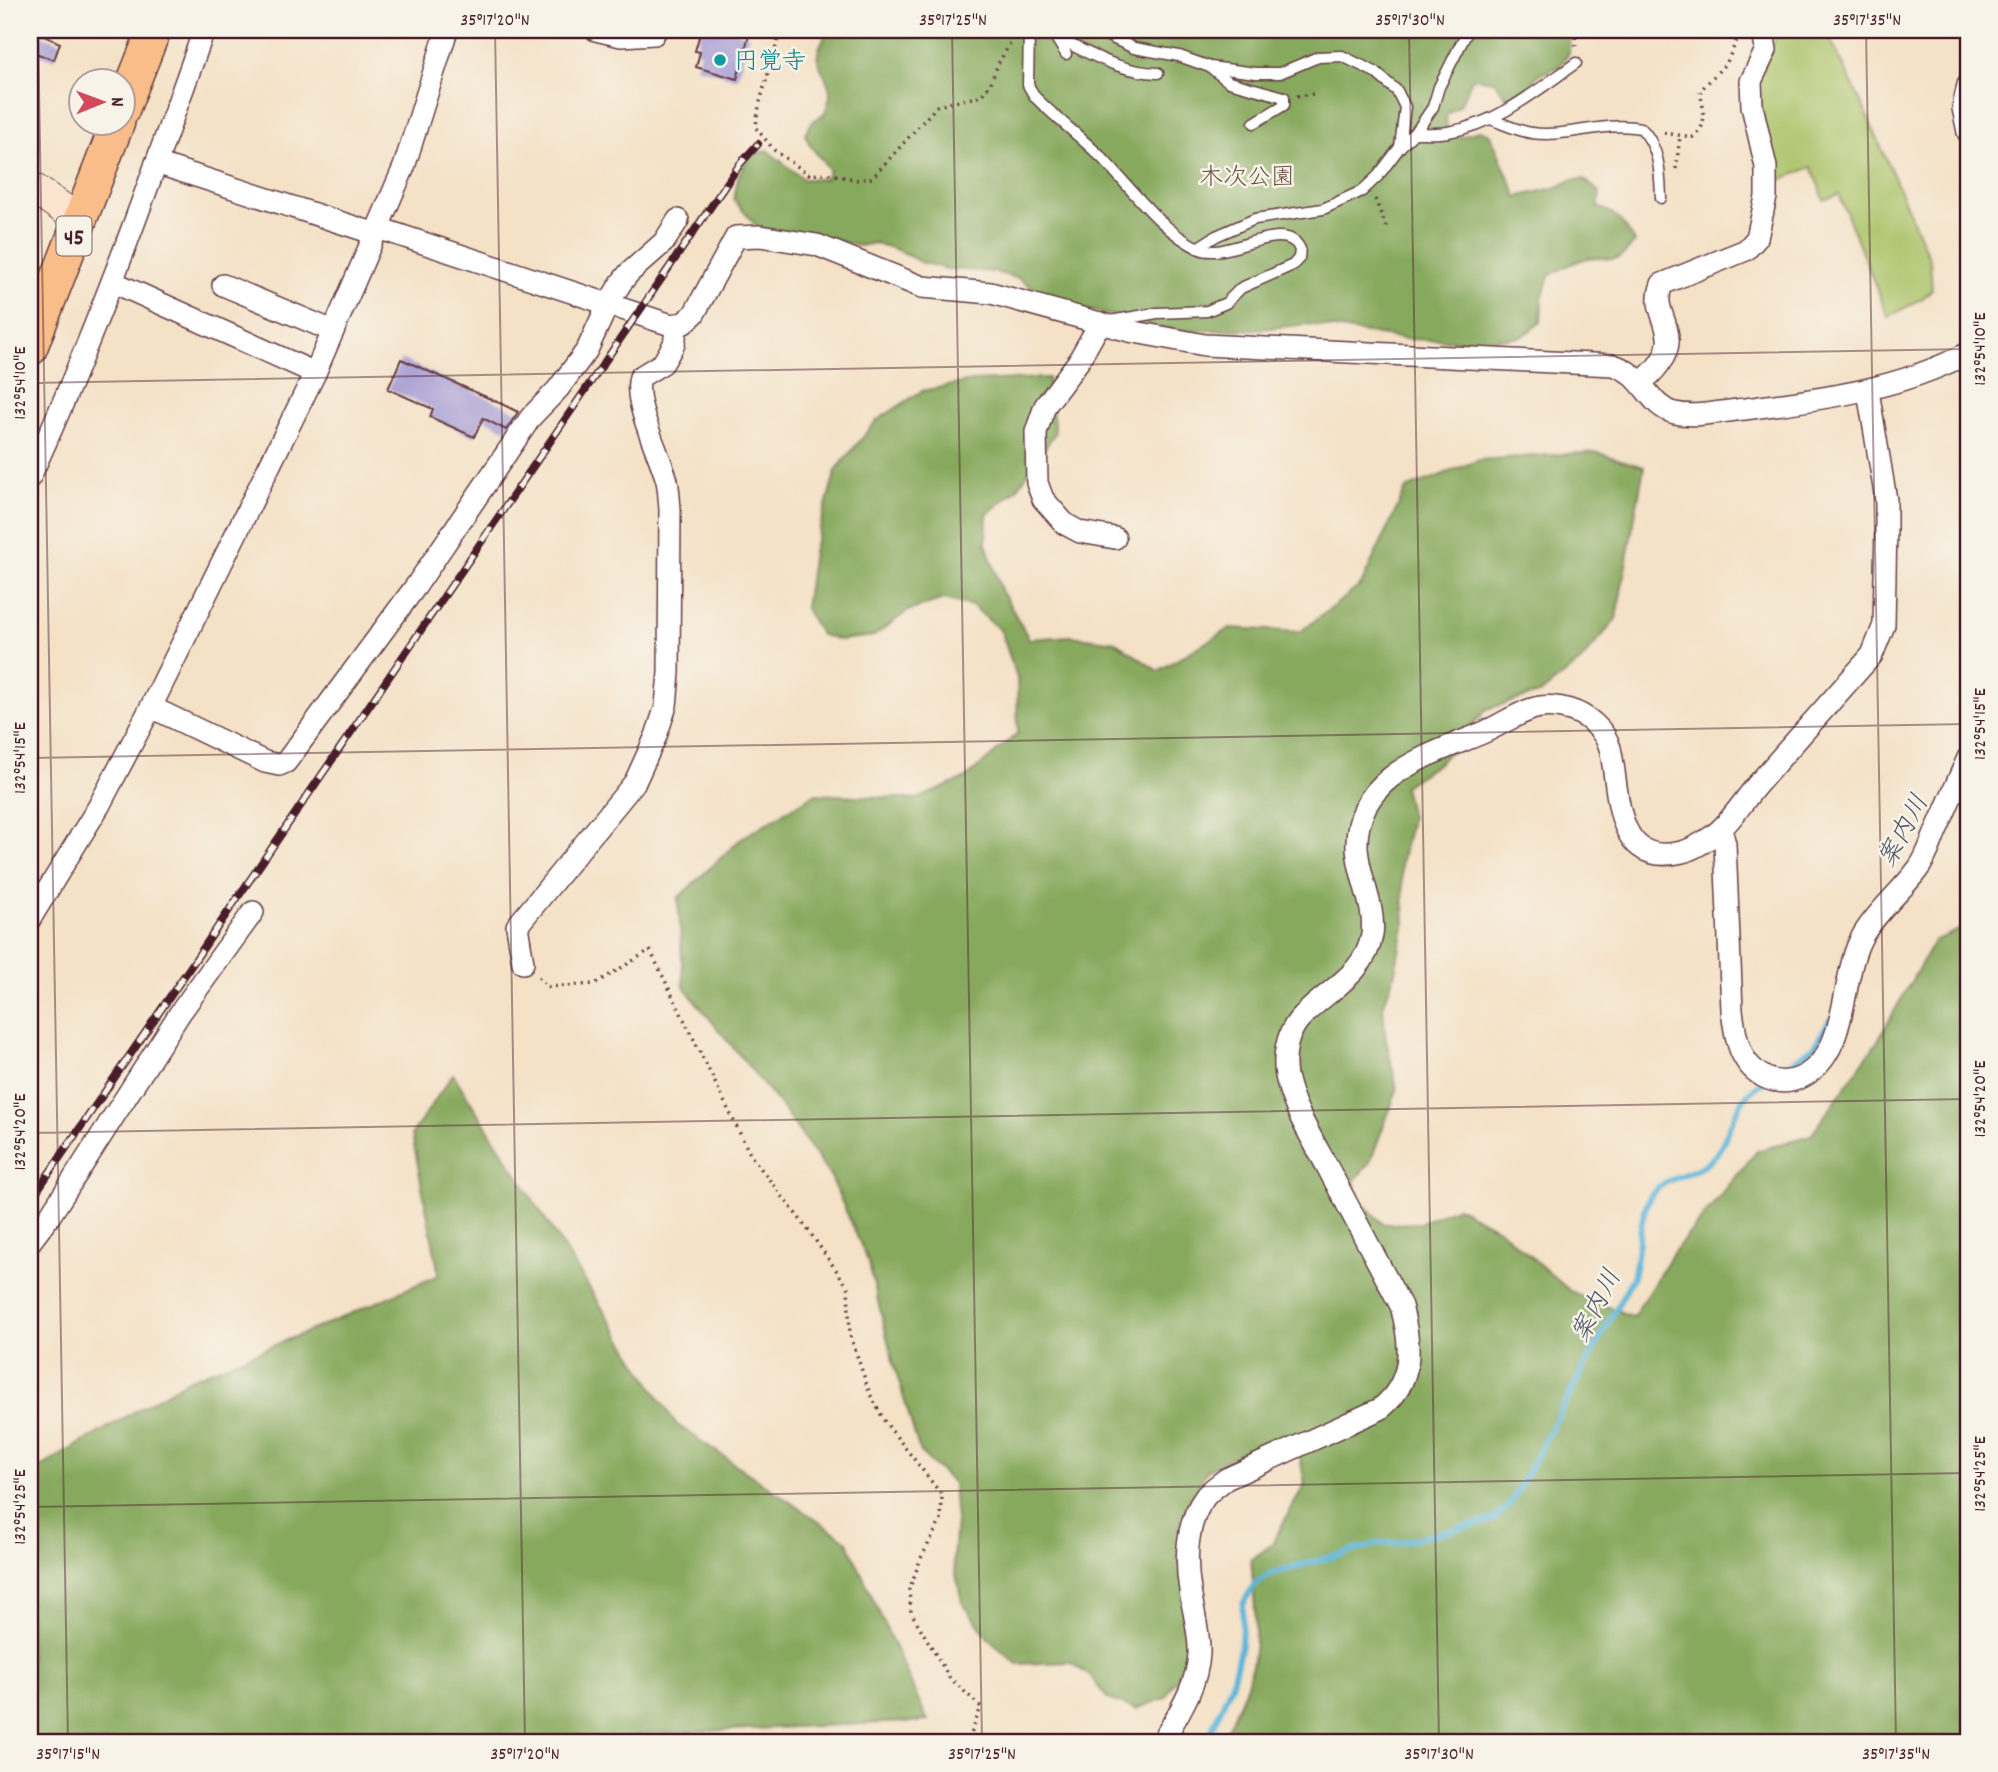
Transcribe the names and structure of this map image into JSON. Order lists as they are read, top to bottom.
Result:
{
  "streets": {
    "main road": ["45"]
  },
  "water": ["案内川"],
  "parks": ["木次公園"],
  "places": ["円覚寺"],
  "north": "right",
  "coordinates": [
    "35°17'20\"N",
    "35°17'25\"N",
    "35°17'30\"N",
    "35°17'35\"N",
    "132°54'10\"E",
    "132°54'15\"E",
    "132°54'20\"E",
    "132°54'25\"E",
    "35°17'15\"N"
  ]
}
